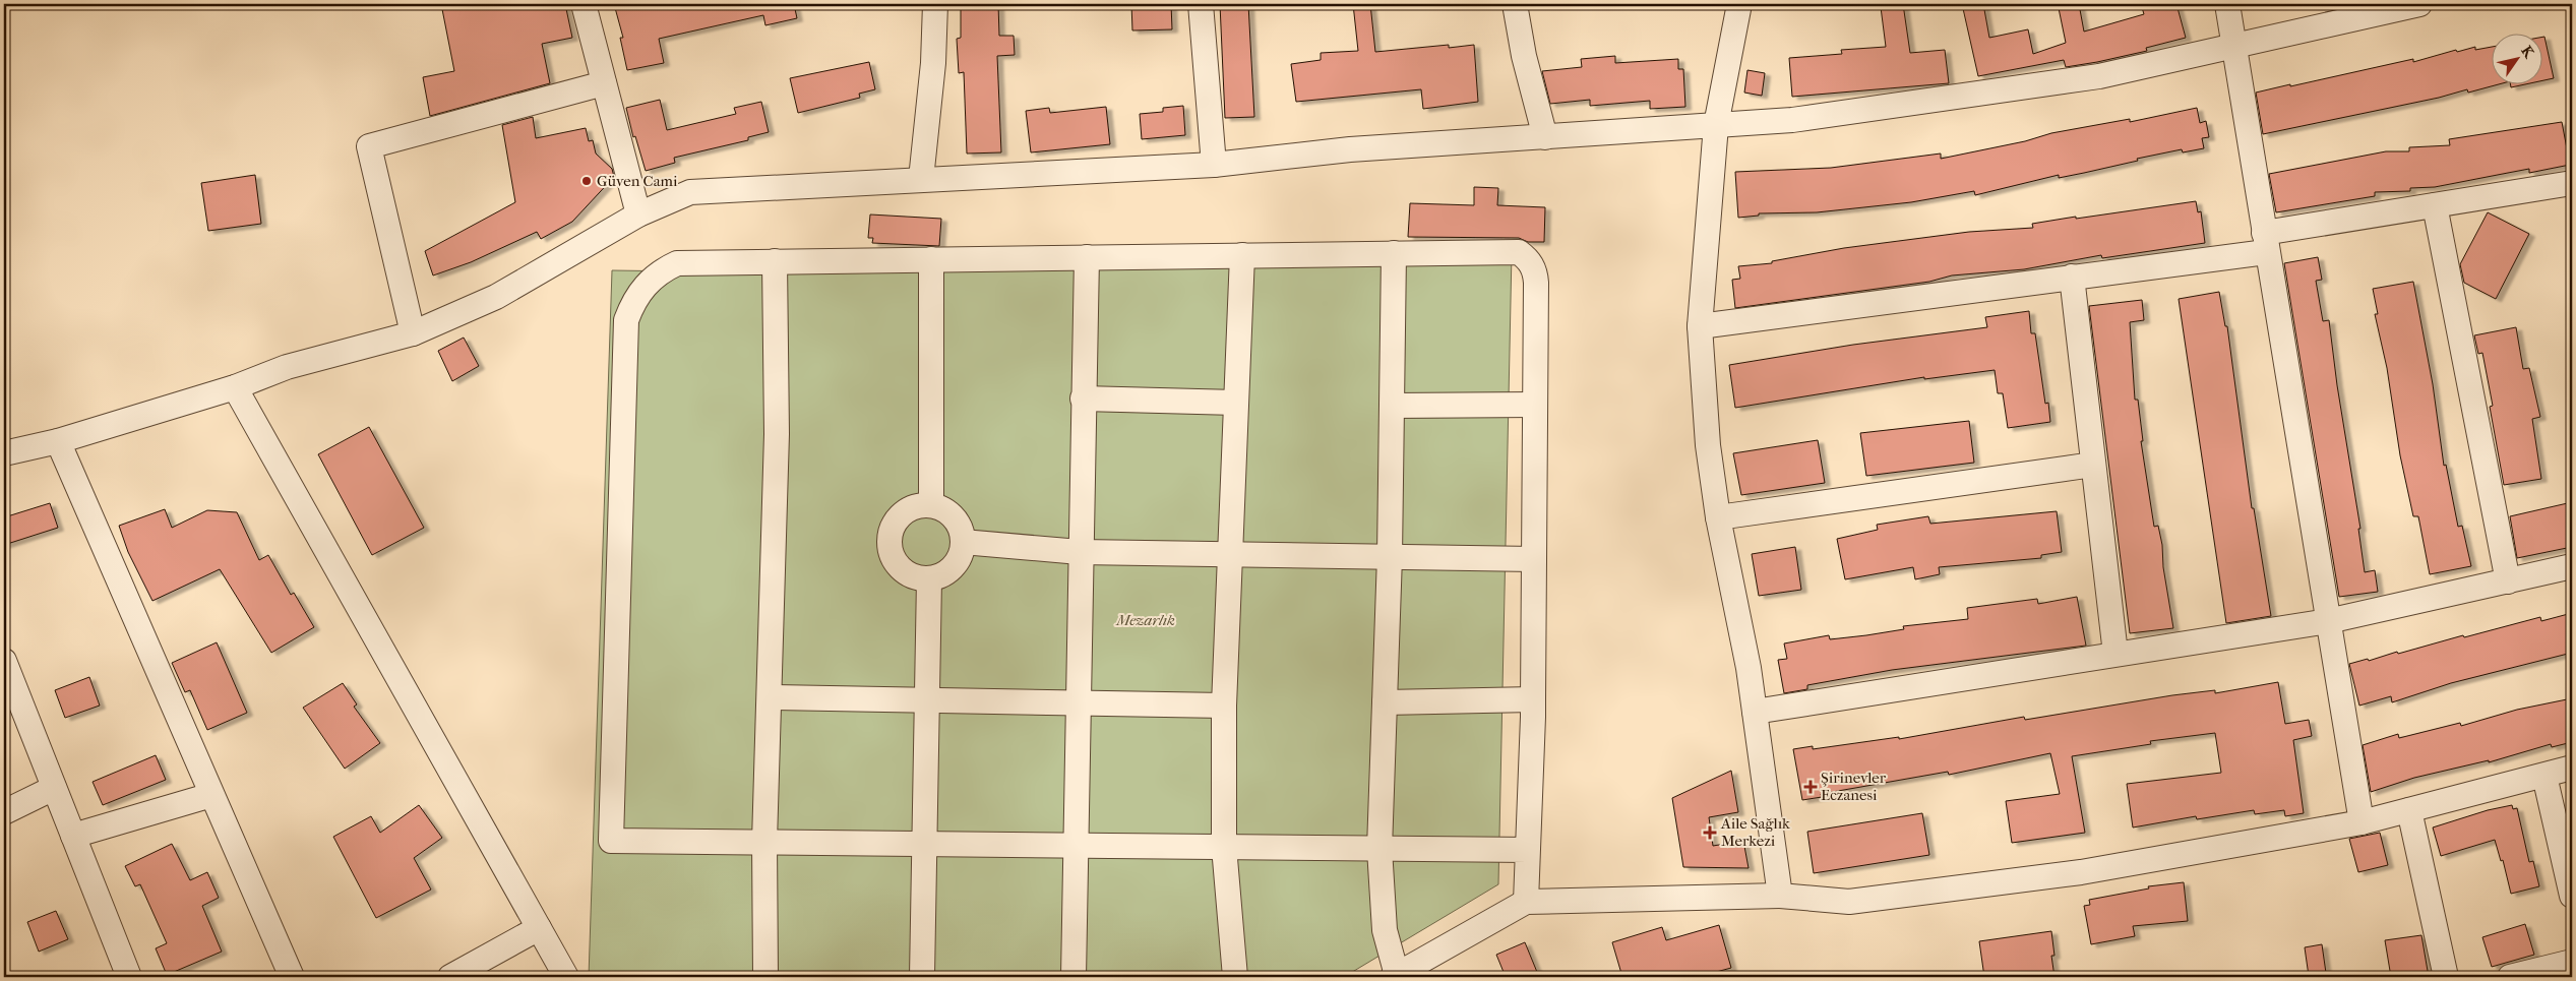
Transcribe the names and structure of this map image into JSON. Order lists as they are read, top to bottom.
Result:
{
  "parks": ["Mezarlık"],
  "places": {
    "other": ["Güven Cami"],
    "health": ["Şirinevler Eczanesi", "Aile Sağlık Merkezi"]
  },
  "north": "top right"
}
